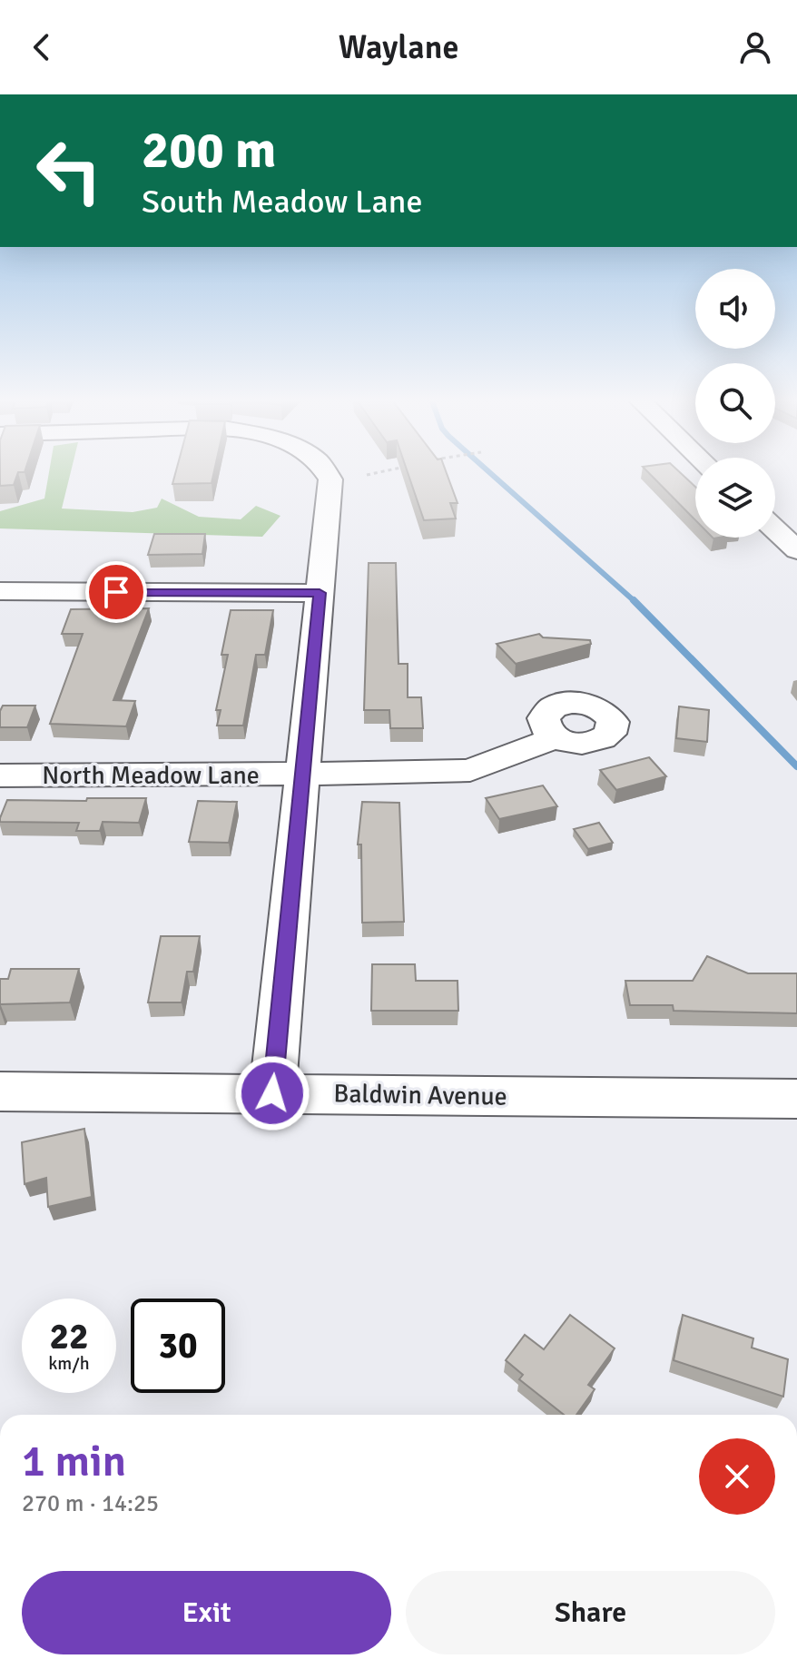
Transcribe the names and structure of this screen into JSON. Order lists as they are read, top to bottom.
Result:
{
  "streets": {
    "street": ["North Meadow Lane", "Baldwin Avenue"]
  },
  "page": {
    "header": "Waylane",
    "turn": ["200 m", "South Meadow Lane"],
    "speed": "22 km/h",
    "limit": "30",
    "heading": ["1 min", "270 m · 14:25"],
    "buttons": ["Exit", "Share"]
  }
}
